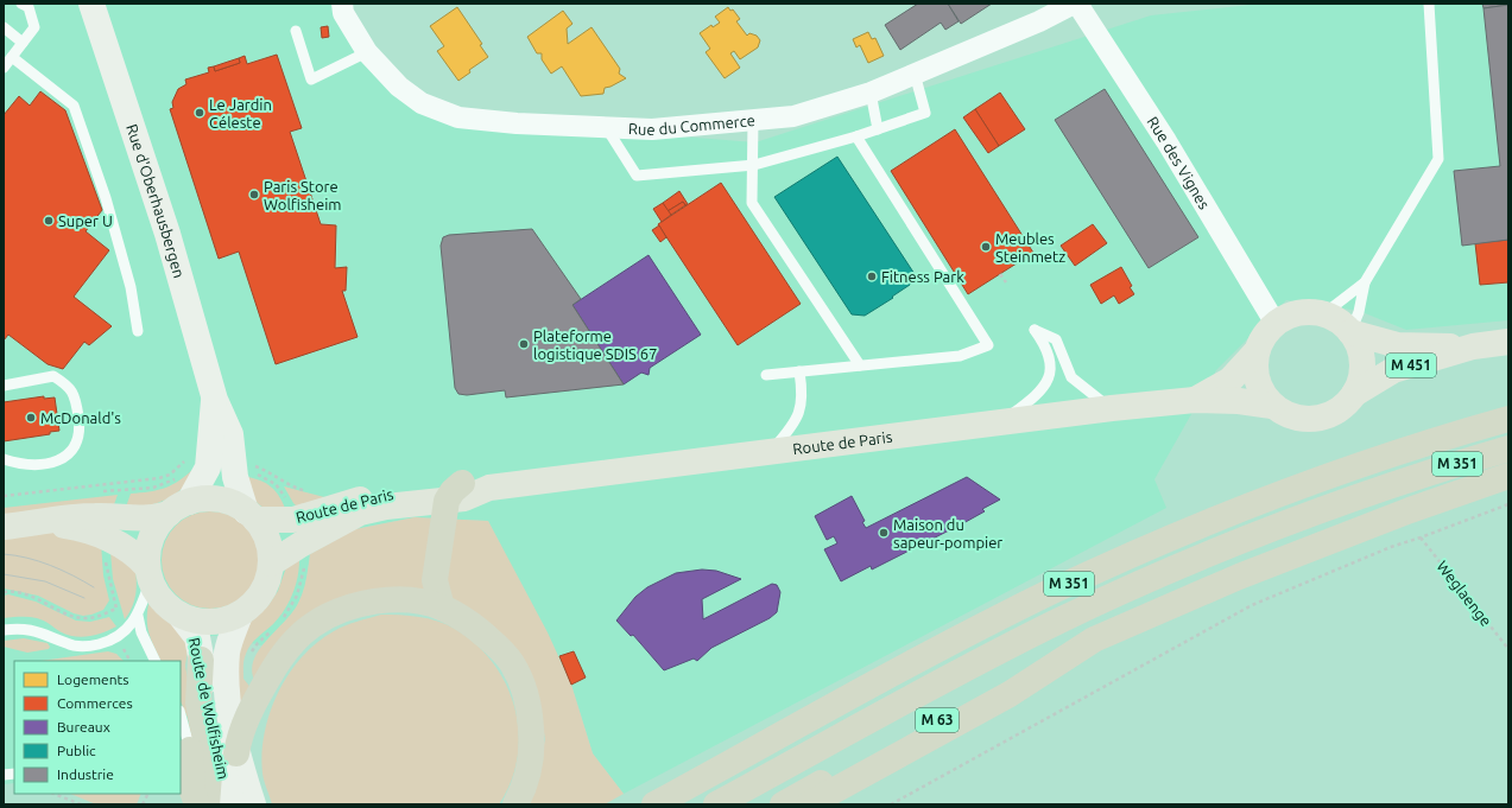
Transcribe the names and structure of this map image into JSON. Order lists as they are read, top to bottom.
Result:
{
  "streets": {
    "highway": ["M 351", "M 63"],
    "main road": [
      "Rue d'Oberhausbergen",
      "M 451",
      "Route de Paris",
      "Route de Wolfisheim"
    ],
    "street": ["Rue du Commerce", "Rue des Vignes"],
    "path": ["Weglaenge"]
  },
  "crossings": [
    ["Rue des Vignes", "M 451"],
    ["Rue des Vignes", "Route de Paris"],
    ["Rue d'Oberhausbergen", "Route de Paris"],
    ["Rue d'Oberhausbergen", "Route de Wolfisheim"],
    ["M 451", "Route de Paris"],
    ["Route de Paris", "Route de Wolfisheim"]
  ],
  "places": [
    "Le Jardin Céleste",
    "Paris Store Wolfisheim",
    "Super U",
    "Meubles Steinmetz",
    "Fitness Park",
    "Plateforme logistique SDIS 67",
    "McDonald's",
    "Maison du sapeur-pompier"
  ],
  "legend": [
    "Logements",
    "Commerces",
    "Bureaux",
    "Public",
    "Industrie"
  ]
}
